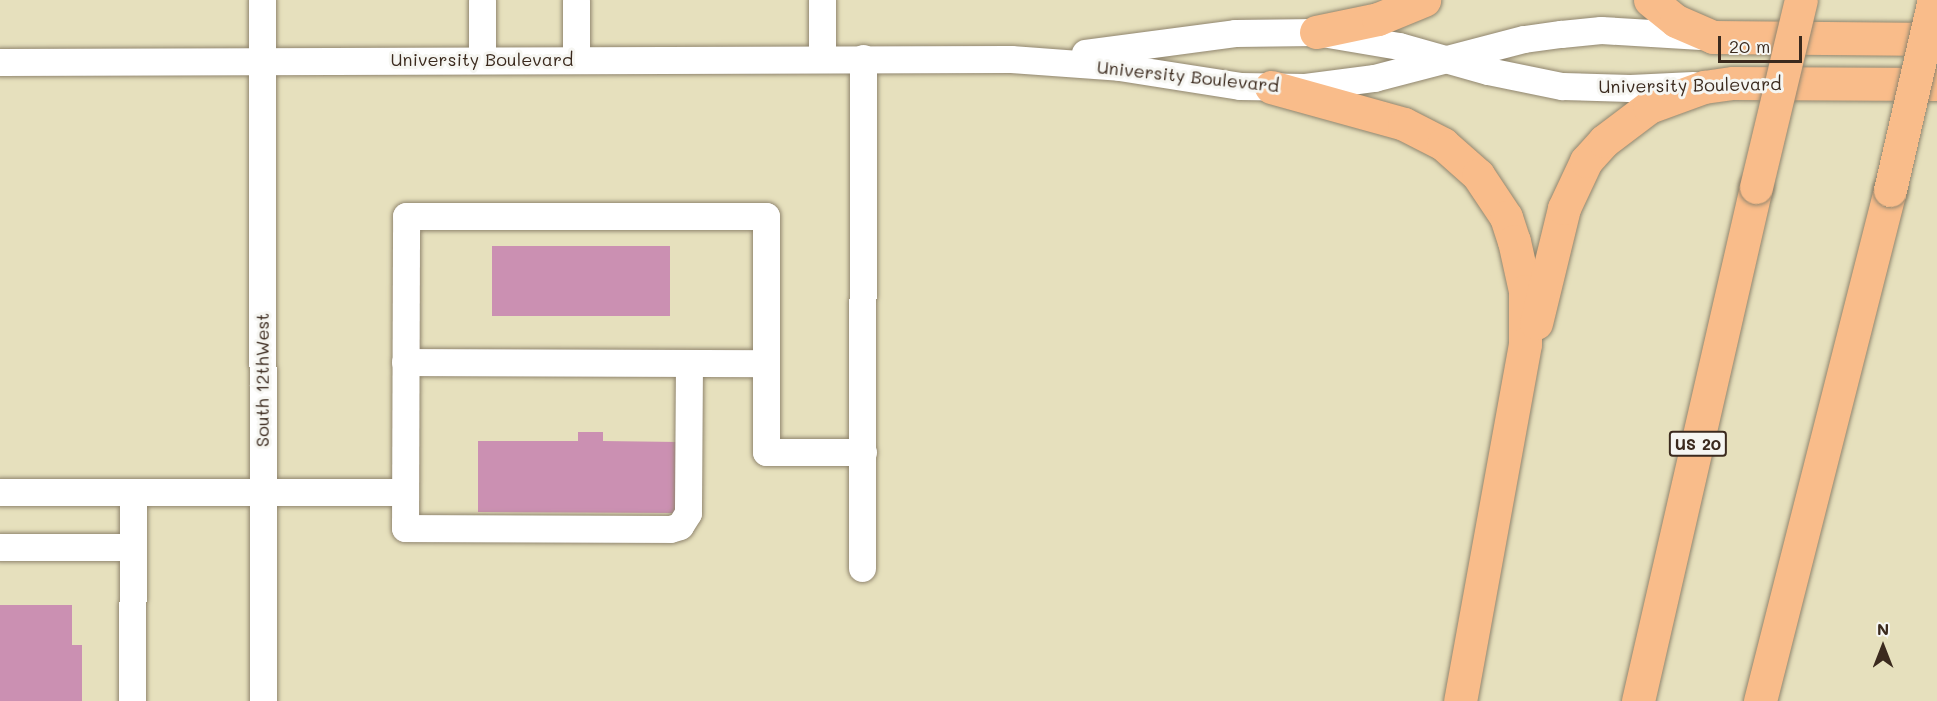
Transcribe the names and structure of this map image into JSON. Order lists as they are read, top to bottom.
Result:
{
  "streets": {
    "main road": ["University Boulevard", "US 20"],
    "street": ["South 12thWest"]
  },
  "crossings": [
    ["University Boulevard", "South 12thWest"]
  ],
  "scale_bar": "20 m",
  "north": "top"
}
